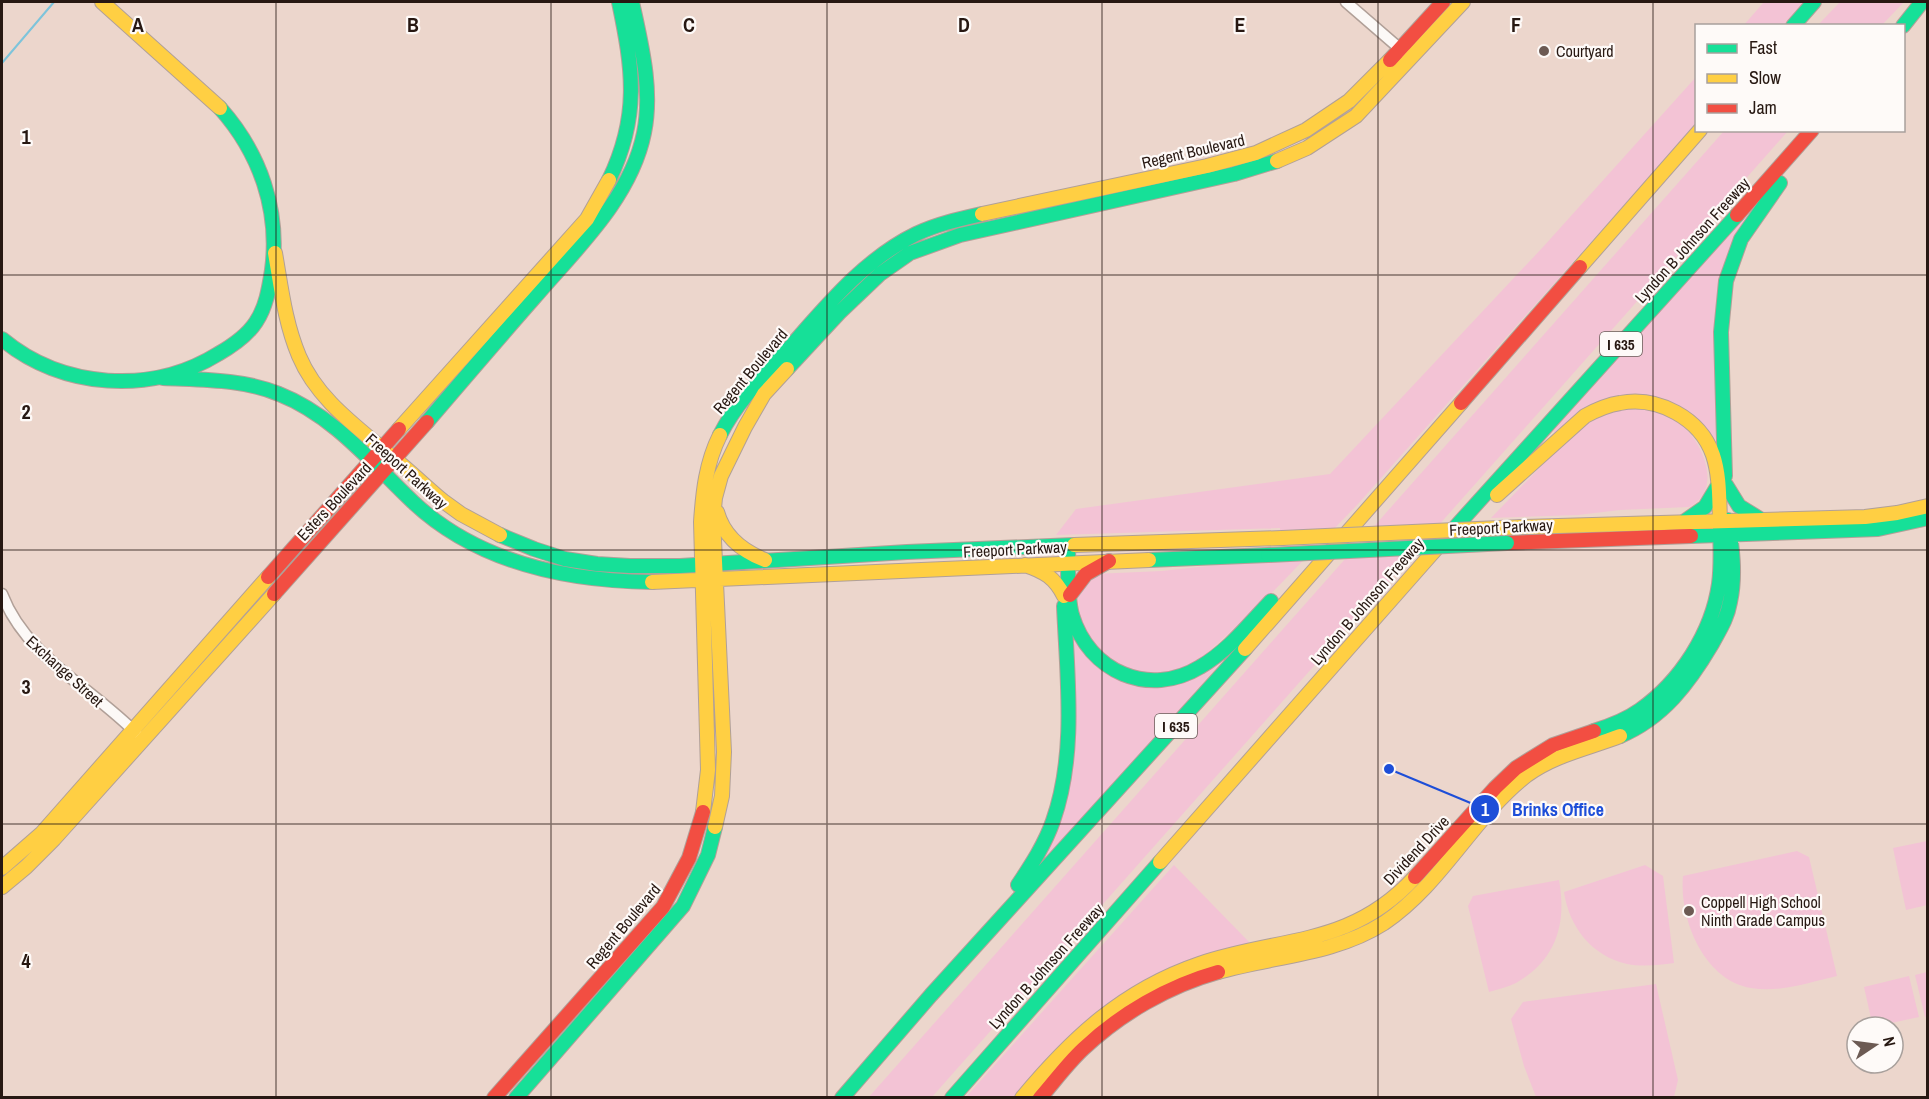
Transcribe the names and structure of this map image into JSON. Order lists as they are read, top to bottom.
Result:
{
  "streets": {
    "main road": [
      "Regent Boulevard",
      "Lyndon B Johnson Freeway",
      "I 635",
      "Freeport Parkway",
      "Esters Boulevard",
      "Dividend Drive"
    ],
    "street": ["Exchange Street"]
  },
  "crossings": [
    ["Regent Boulevard", "Freeport Parkway"],
    ["Freeport Parkway", "Esters Boulevard"],
    ["Freeport Parkway", "Dividend Drive"],
    ["Esters Boulevard", "Exchange Street"]
  ],
  "places": ["Courtyard", "Brinks Office", "Coppell High School Ninth Grade Campus"],
  "legend": ["Fast", "Slow", "Jam"],
  "north": "right",
  "grid": {
    "columns": [
      "A",
      "B",
      "C",
      "D",
      "E",
      "F"
    ],
    "rows": [
      "1",
      "2",
      "3",
      "4"
    ]
  }
}
